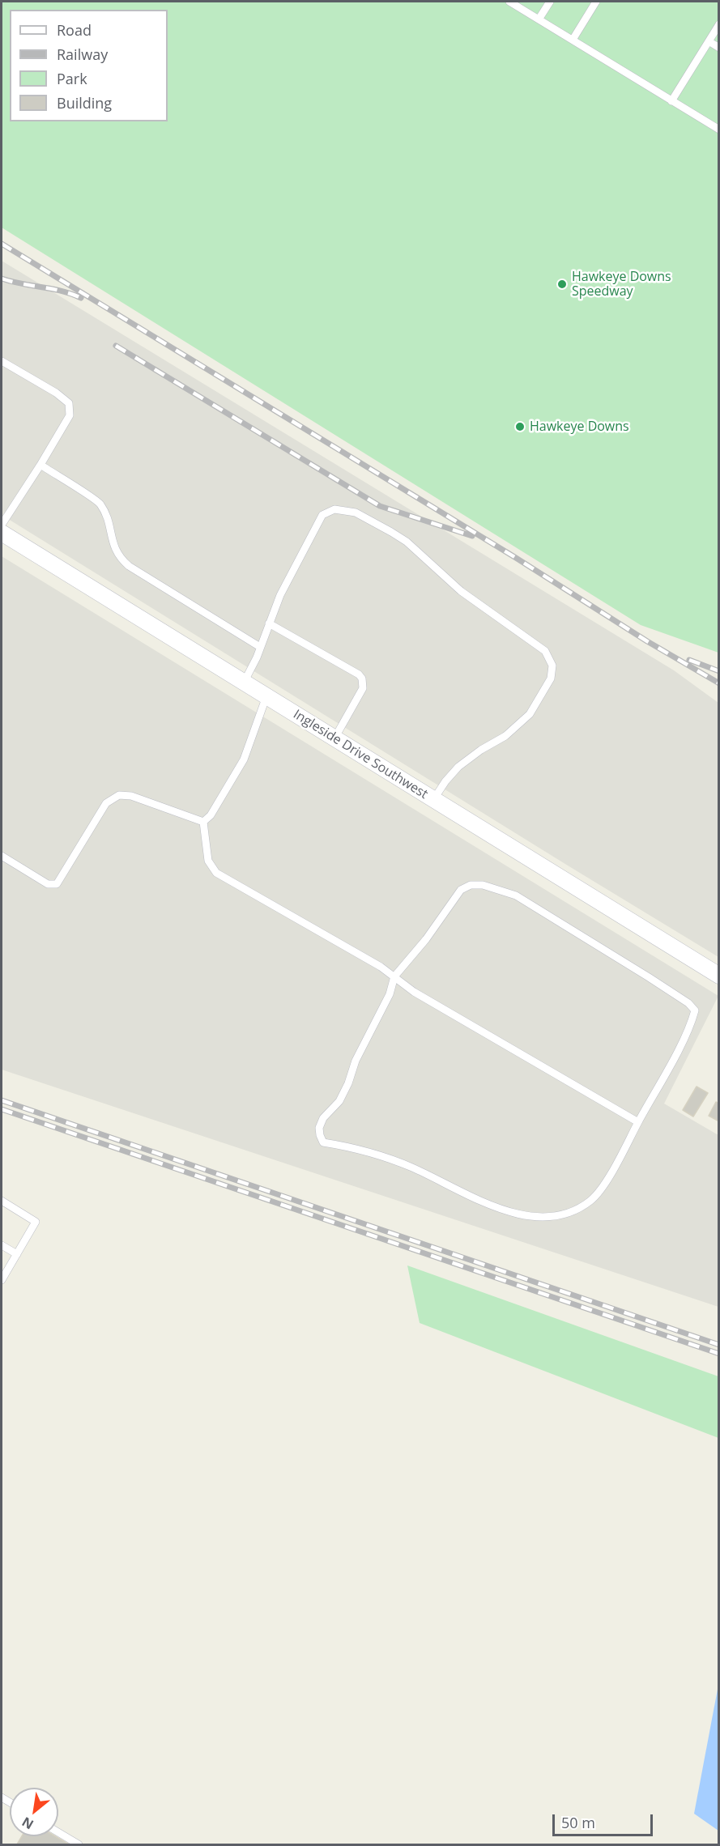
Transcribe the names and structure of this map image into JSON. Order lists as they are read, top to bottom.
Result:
{
  "streets": {
    "street": ["Ingleside Drive Southwest"]
  },
  "places": ["Hawkeye Downs Speedway", "Hawkeye Downs"],
  "legend": [
    "Road",
    "Railway",
    "Park",
    "Building"
  ],
  "scale_bar": "50 m",
  "north": "bottom left"
}
